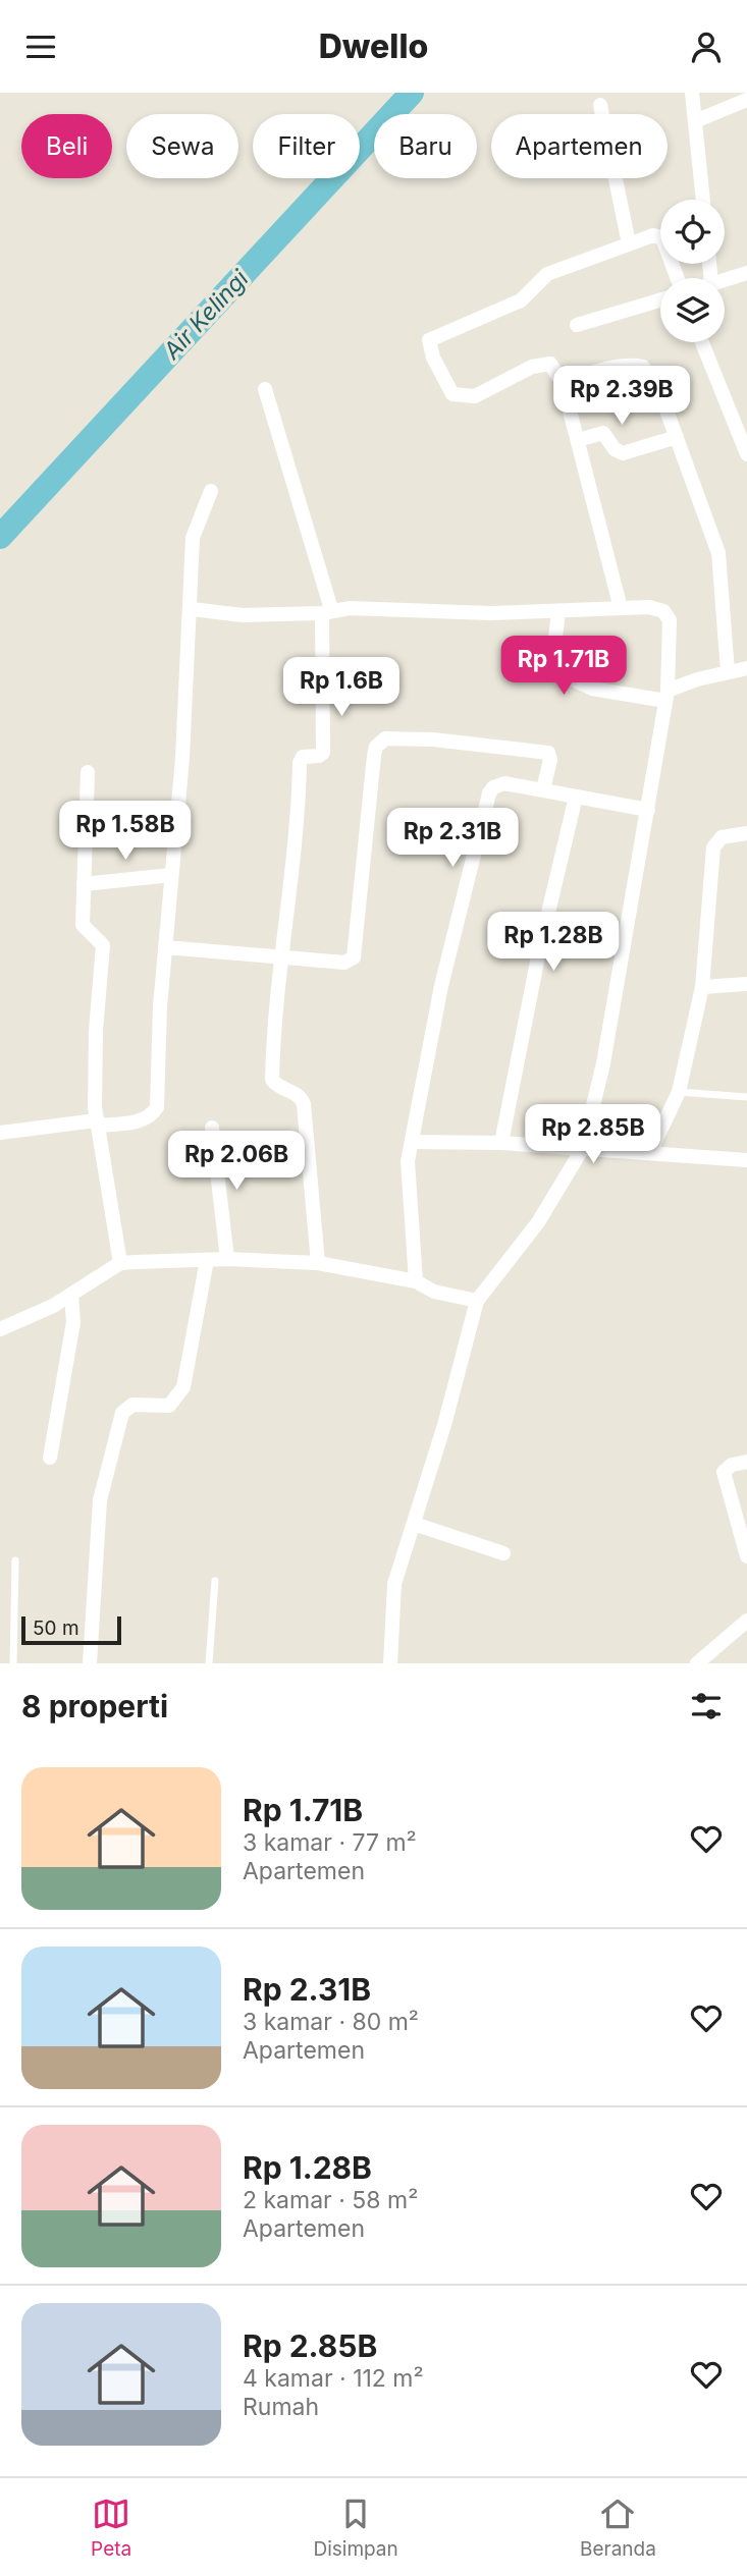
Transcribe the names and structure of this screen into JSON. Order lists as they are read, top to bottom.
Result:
{
  "water": ["Air Kelingi"],
  "scale_bar": "50 m",
  "page": {
    "header": "Dwello",
    "chip": [
      "Beli",
      "Sewa",
      "Filter",
      "Baru",
      "Apartemen"
    ],
    "price": [
      "Rp 2.39B",
      "Rp 1.71B",
      "Rp 1.6B",
      "Rp 1.58B",
      "Rp 2.31B",
      "Rp 1.28B",
      "Rp 2.85B",
      "Rp 2.06B"
    ],
    "scale": "50 m",
    "heading": "8 properti",
    "list": [
      {
        "name": "Rp 1.71B",
        "note": "3 kamar · 77 m² · Apartemen"
      },
      {
        "name": "Rp 2.31B",
        "note": "3 kamar · 80 m² · Apartemen"
      },
      {
        "name": "Rp 1.28B",
        "note": "2 kamar · 58 m² · Apartemen"
      },
      {
        "name": "Rp 2.85B",
        "note": "4 kamar · 112 m² · Rumah"
      }
    ],
    "tabs": ["Peta", "Disimpan", "Beranda"]
  }
}
